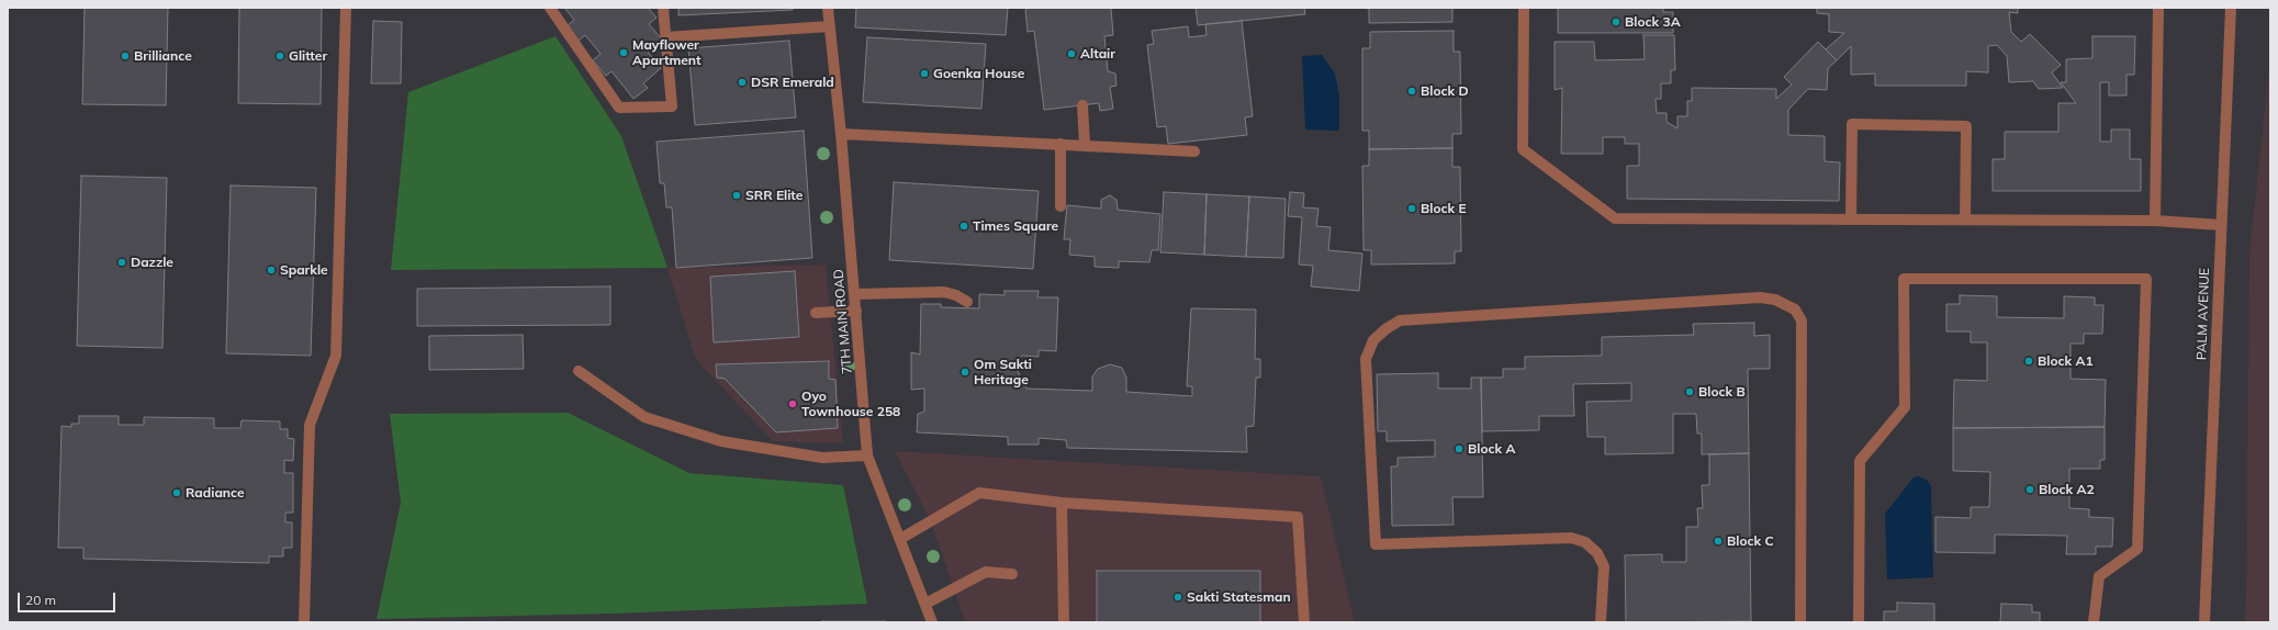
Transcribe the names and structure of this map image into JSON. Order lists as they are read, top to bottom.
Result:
{
  "streets": {
    "street": ["PALM AVENUE", "7TH MAIN ROAD"]
  },
  "places": [
    "Block 3A",
    "Mayflower Apartment",
    "Altair",
    "Brilliance",
    "Glitter",
    "Goenka House",
    "DSR Emerald",
    "Block D",
    "SRR Elite",
    "Block E",
    "Times Square",
    "Dazzle",
    "Sparkle",
    "Block A1",
    "Om Sakti Heritage",
    "Block B",
    "Oyo Townhouse 258",
    "Block A",
    "Block A2",
    "Radiance",
    "Block C",
    "Sakti Statesman"
  ],
  "scale_bar": "20 m"
}
